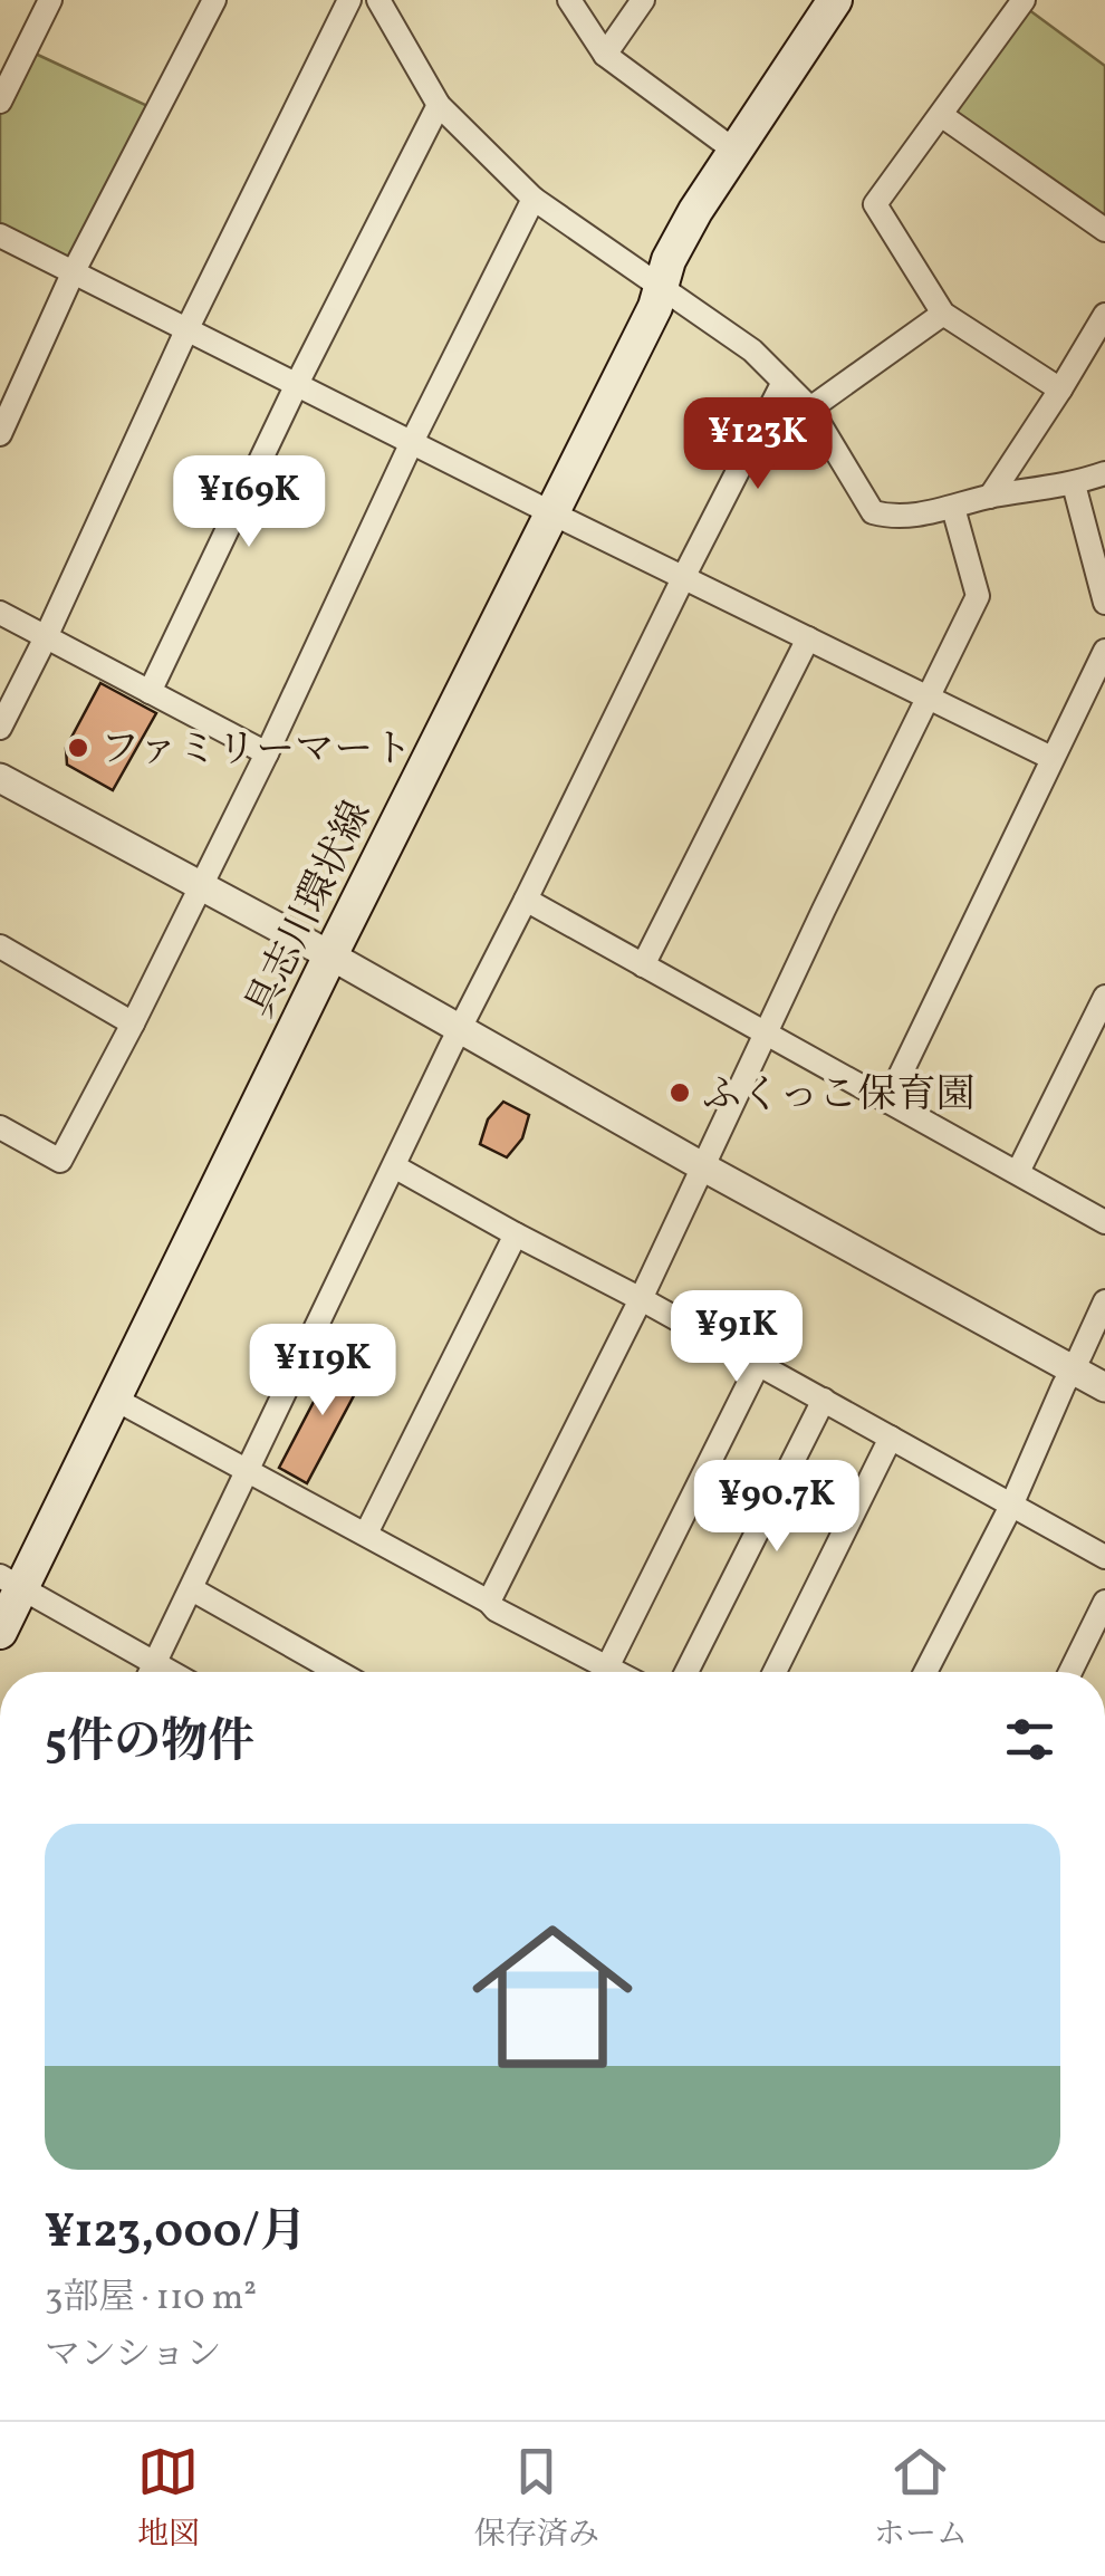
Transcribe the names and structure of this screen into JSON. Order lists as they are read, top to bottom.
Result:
{
  "streets": {
    "main road": ["具志川環状線"]
  },
  "places": ["ファミリーマート", "ふくっこ保育園"],
  "page": {
    "price": [
      "¥123K",
      "¥169K",
      "¥91K",
      "¥119K",
      "¥90.7K"
    ],
    "heading": "5件の物件",
    "list": [
      {
        "name": "¥123,000/月",
        "note": "3部屋 · 110 m² · マンション"
      }
    ],
    "tabs": ["地図", "保存済み", "ホーム"]
  }
}
